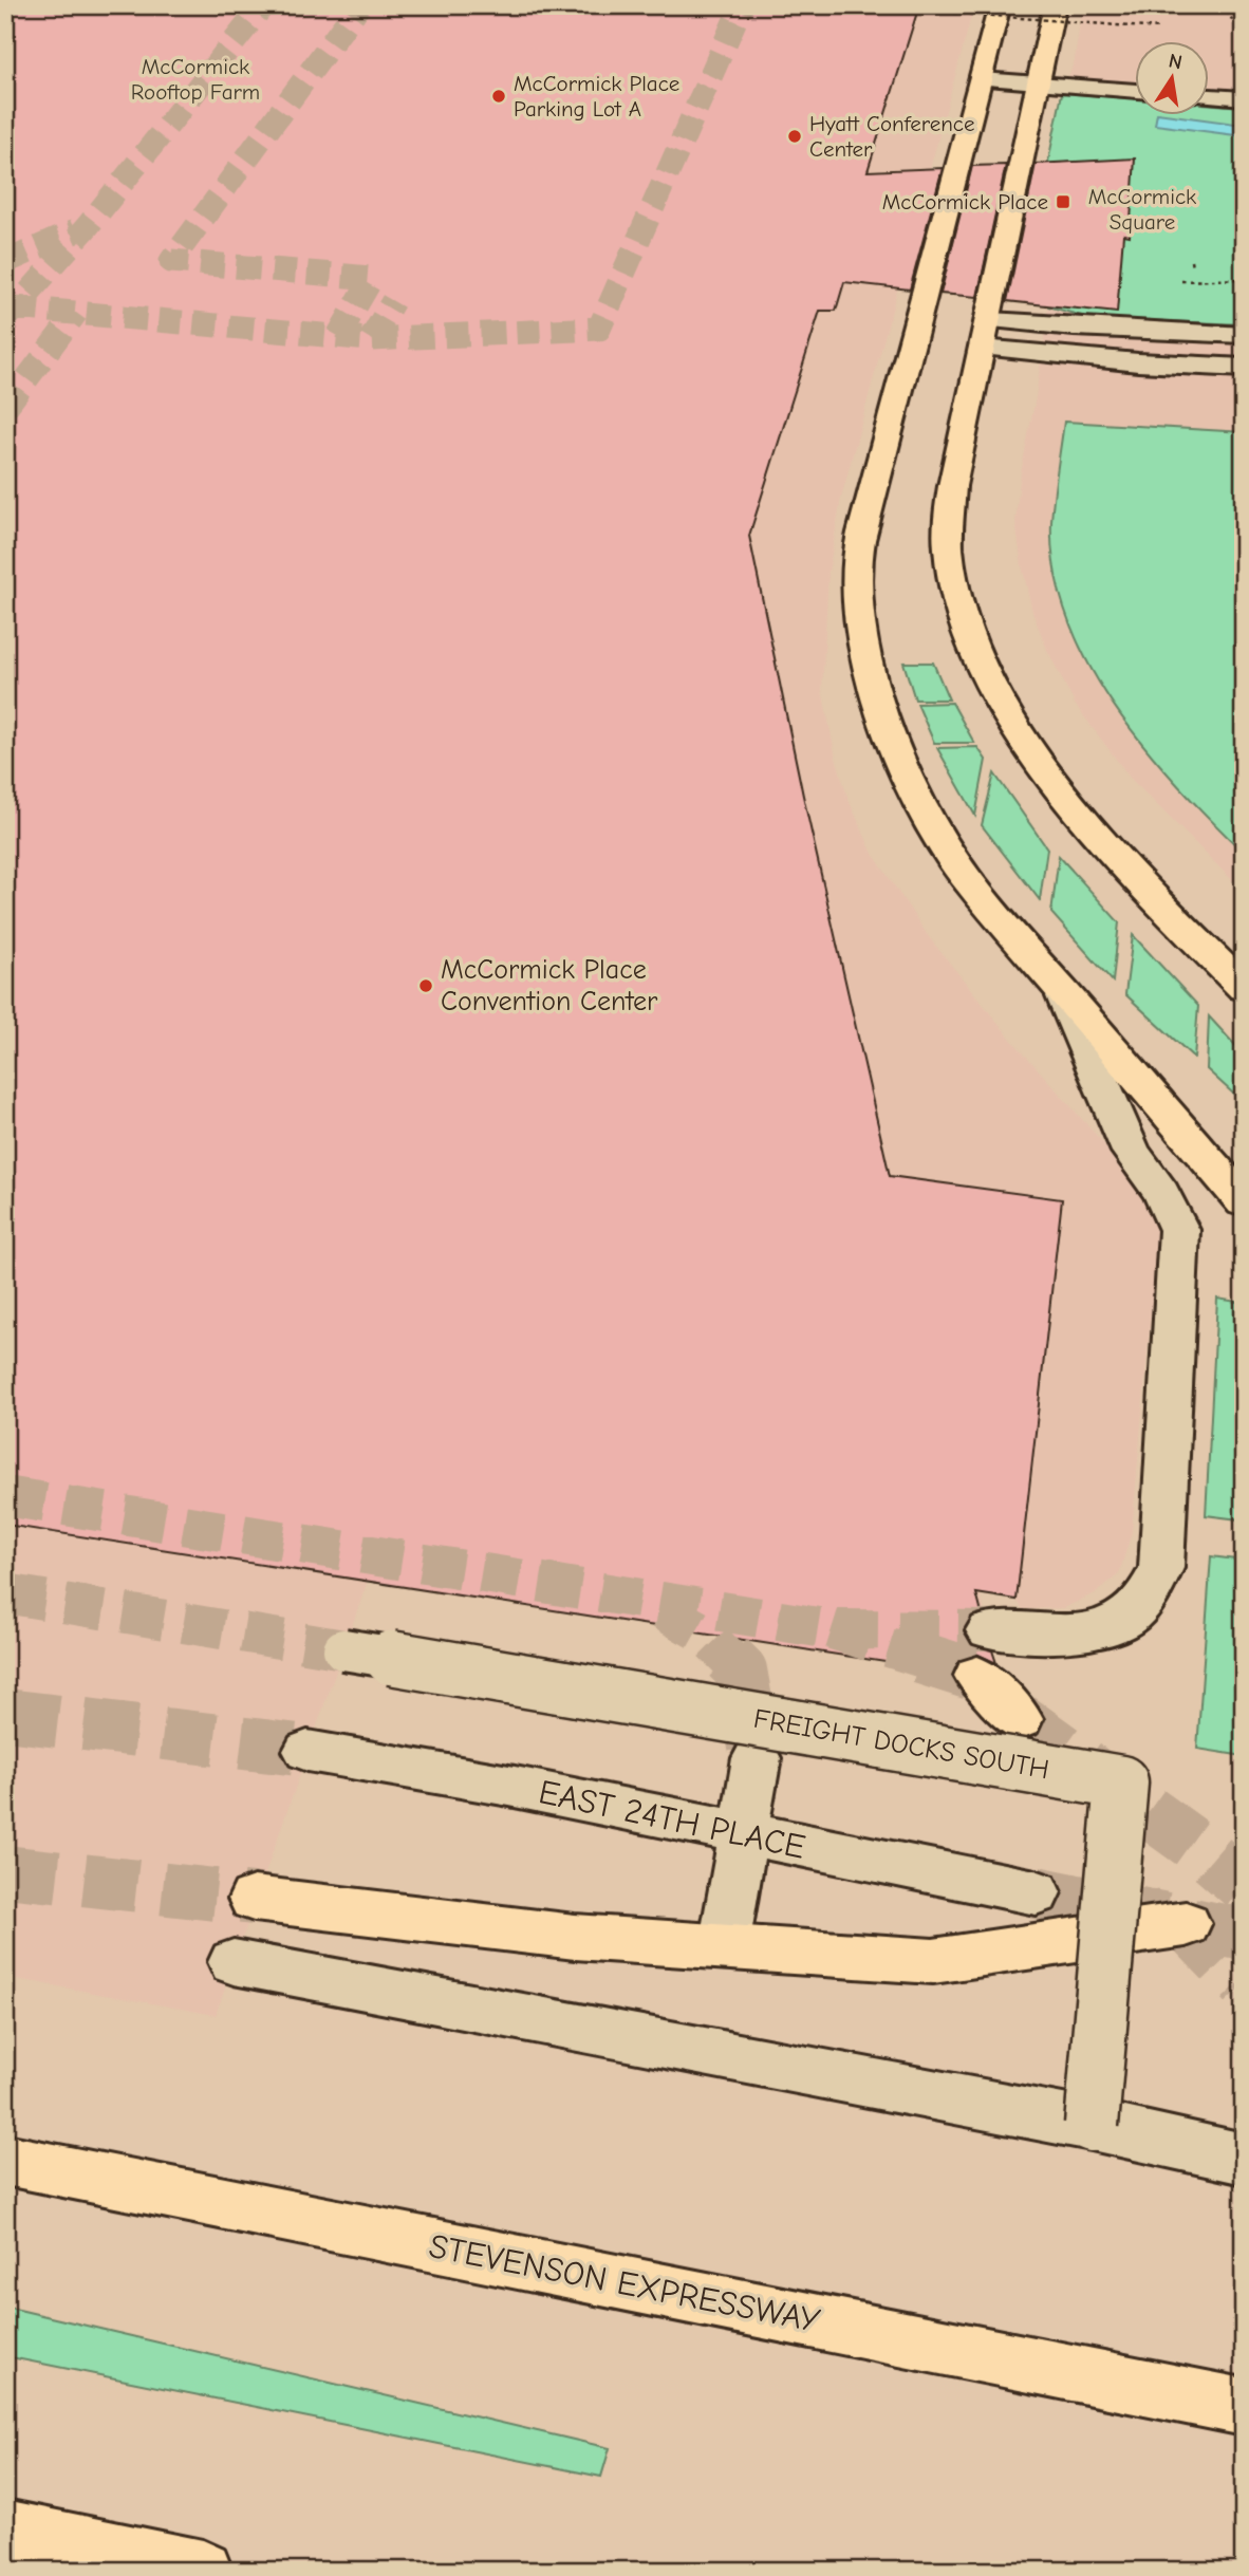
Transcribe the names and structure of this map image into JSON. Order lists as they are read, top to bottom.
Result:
{
  "streets": {
    "main road": ["STEVENSON EXPRESSWAY"],
    "street": ["FREIGHT DOCKS SOUTH", "EAST 24TH PLACE"]
  },
  "parks": ["McCormick Rooftop Farm", "McCormick Square"],
  "places": {
    "other": ["McCormick Place Parking Lot A", "Hyatt Conference Center", "McCormick Place Convention Center"],
    "transit": ["McCormick Place"]
  },
  "north": "top"
}
